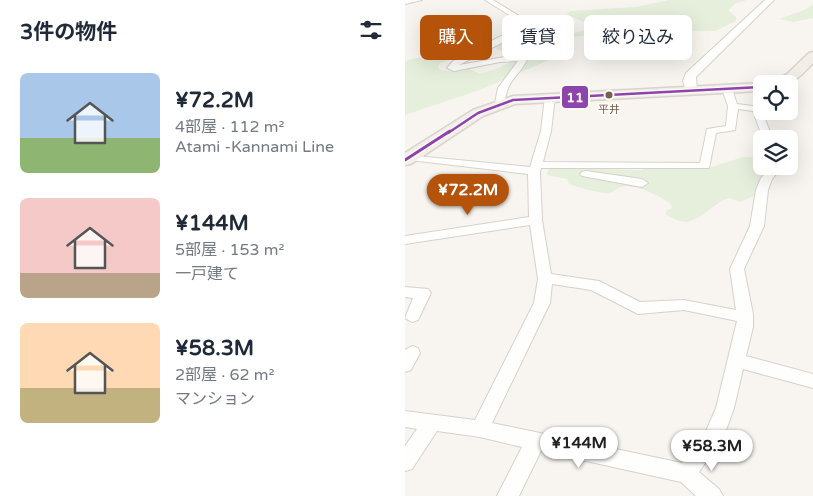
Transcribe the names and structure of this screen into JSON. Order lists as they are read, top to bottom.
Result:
{
  "places": ["平井"],
  "lines": ["transit line 11"],
  "page": {
    "heading": "3件の物件",
    "chip": ["購入", "賃貸", "絞り込み"],
    "list": [
      {
        "name": "¥72.2M",
        "note": "4部屋 · 112 m² · Atami -Kannami Line"
      },
      {
        "name": "¥144M",
        "note": "5部屋 · 153 m² · 一戸建て"
      },
      {
        "name": "¥58.3M",
        "note": "2部屋 · 62 m² · マンション"
      }
    ],
    "price": ["¥72.2M", "¥144M", "¥58.3M"]
  }
}
